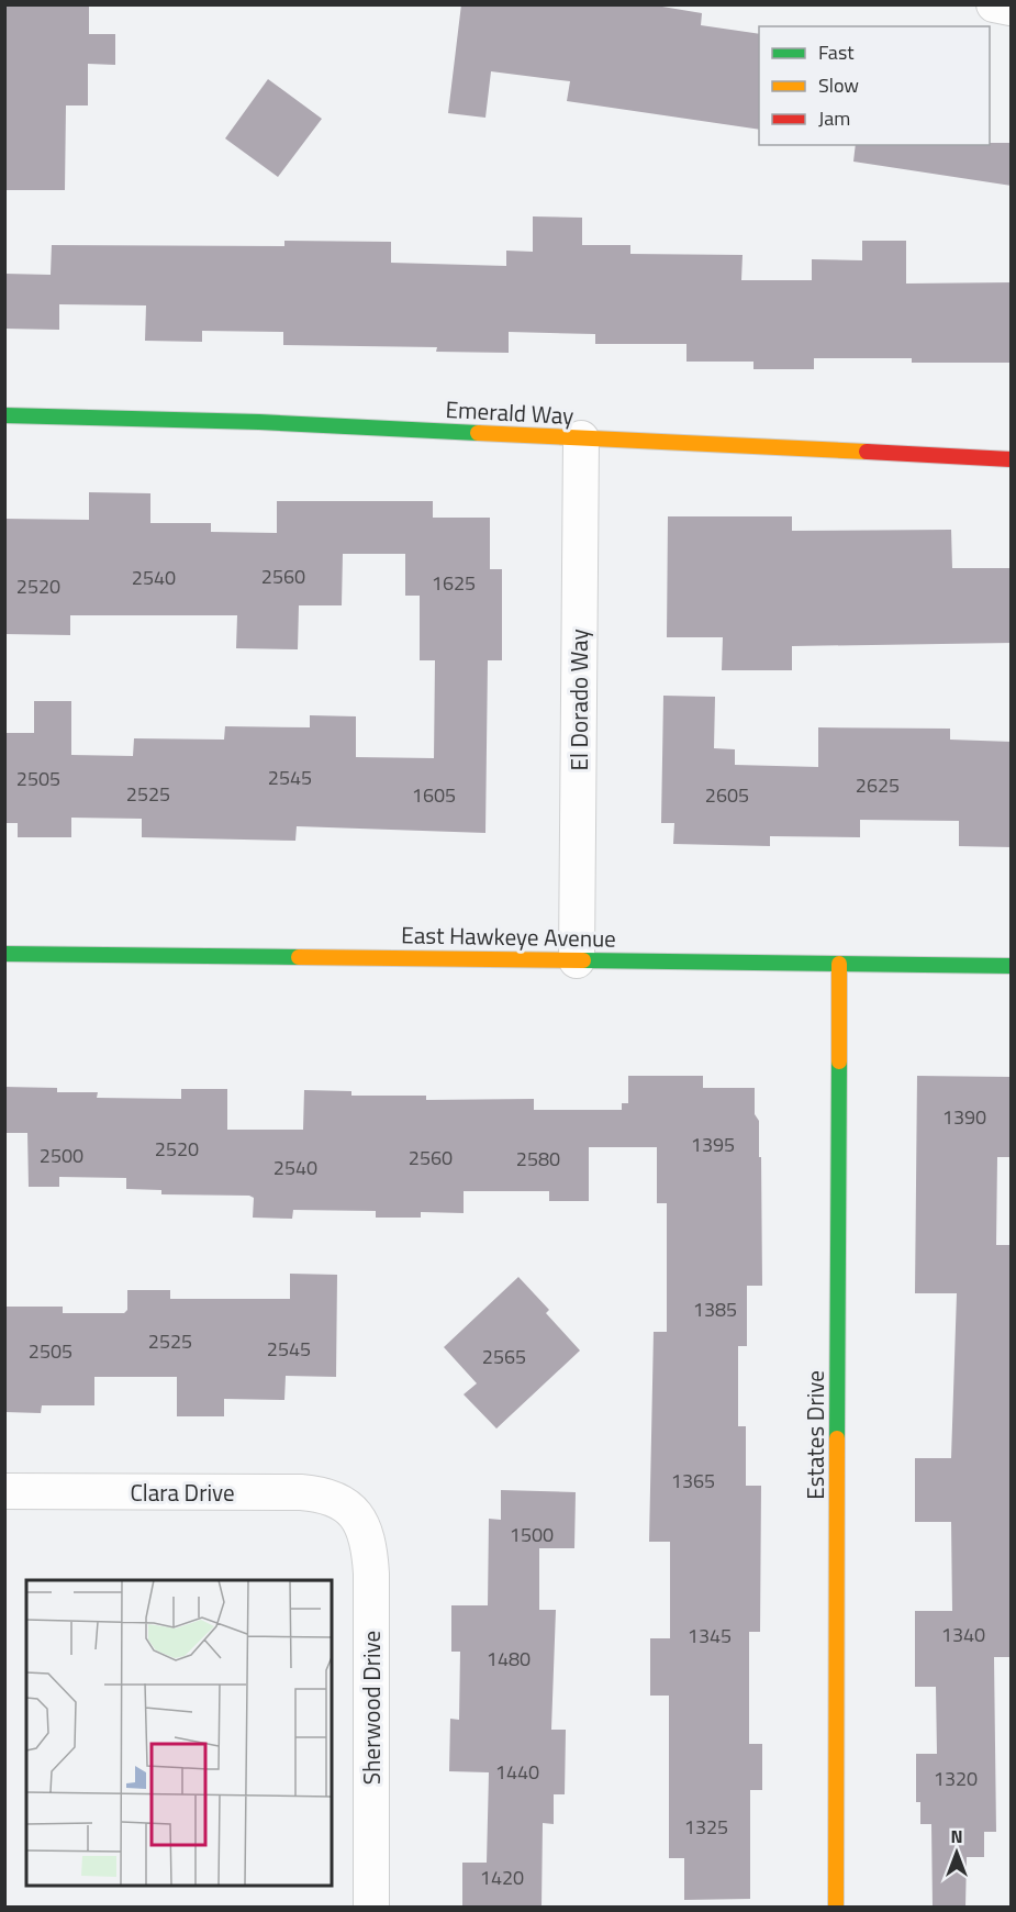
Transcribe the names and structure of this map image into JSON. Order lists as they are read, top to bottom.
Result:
{
  "streets": {
    "street": [
      "Emerald Way",
      "El Dorado Way",
      "East Hawkeye Avenue",
      "Estates Drive",
      "Clara Drive",
      "Sherwood Drive"
    ]
  },
  "crossings": [
    ["Emerald Way", "El Dorado Way"],
    ["El Dorado Way", "East Hawkeye Avenue"],
    ["East Hawkeye Avenue", "Estates Drive"],
    ["Clara Drive", "Sherwood Drive"]
  ],
  "house_numbers": [
    "2560",
    "2540",
    "1625",
    "2520",
    "2545",
    "2505",
    "2625",
    "2525",
    "1605",
    "2605",
    "1390",
    "1395",
    "2520",
    "2500",
    "2560",
    "2580",
    "2540",
    "1385",
    "2525",
    "2545",
    "2505",
    "2565",
    "1365",
    "1500",
    "1340",
    "1345",
    "1480",
    "1440",
    "1320",
    "1325",
    "1420"
  ],
  "legend": ["Fast", "Slow", "Jam"],
  "north": "top"
}
